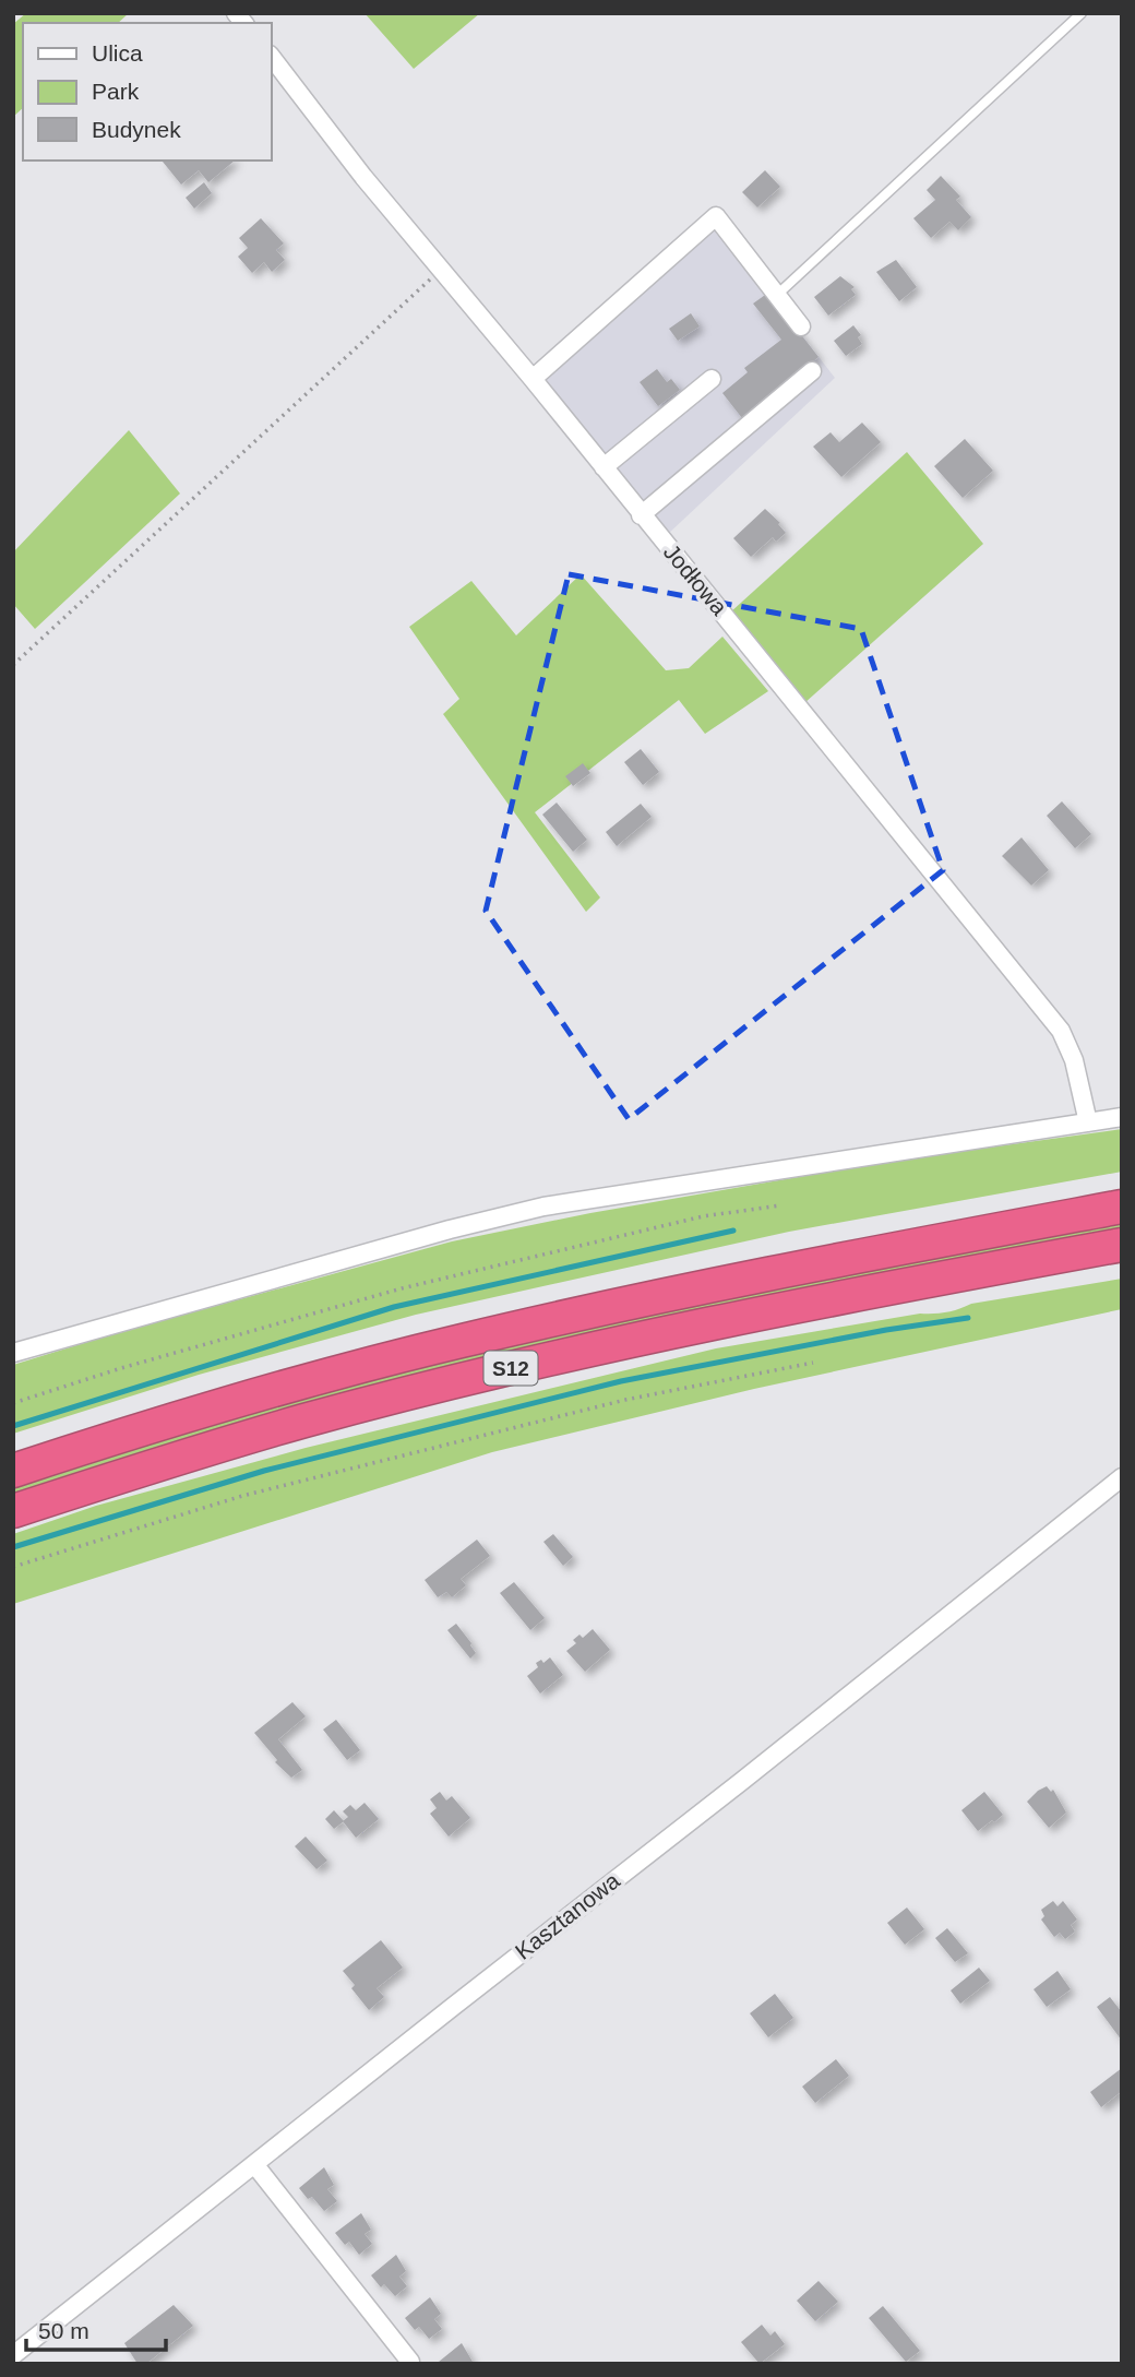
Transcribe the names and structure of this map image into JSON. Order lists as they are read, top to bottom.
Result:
{
  "streets": {
    "highway": ["S12"],
    "street": ["Jodłowa", "Kasztanowa"]
  },
  "legend": ["Ulica", "Park", "Budynek"],
  "scale_bar": "50 m"
}
